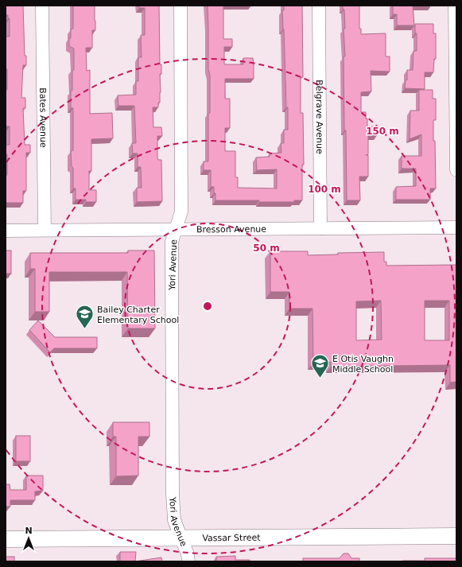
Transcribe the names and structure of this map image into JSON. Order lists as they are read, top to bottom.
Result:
{
  "streets": {
    "street": [
      "Belgrave Avenue",
      "Bates Avenue",
      "Bresson Avenue",
      "Yori Avenue",
      "Vassar Street"
    ]
  },
  "crossings": [
    ["Belgrave Avenue", "Bresson Avenue"],
    ["Bates Avenue", "Bresson Avenue"],
    ["Bresson Avenue", "Yori Avenue"],
    ["Yori Avenue", "Vassar Street"]
  ],
  "places": {
    "school or university": ["Bailey Charter Elementary School", "E Otis Vaughn Middle School"]
  },
  "north": "top",
  "rings": ["150 m", "100 m", "50 m"]
}
